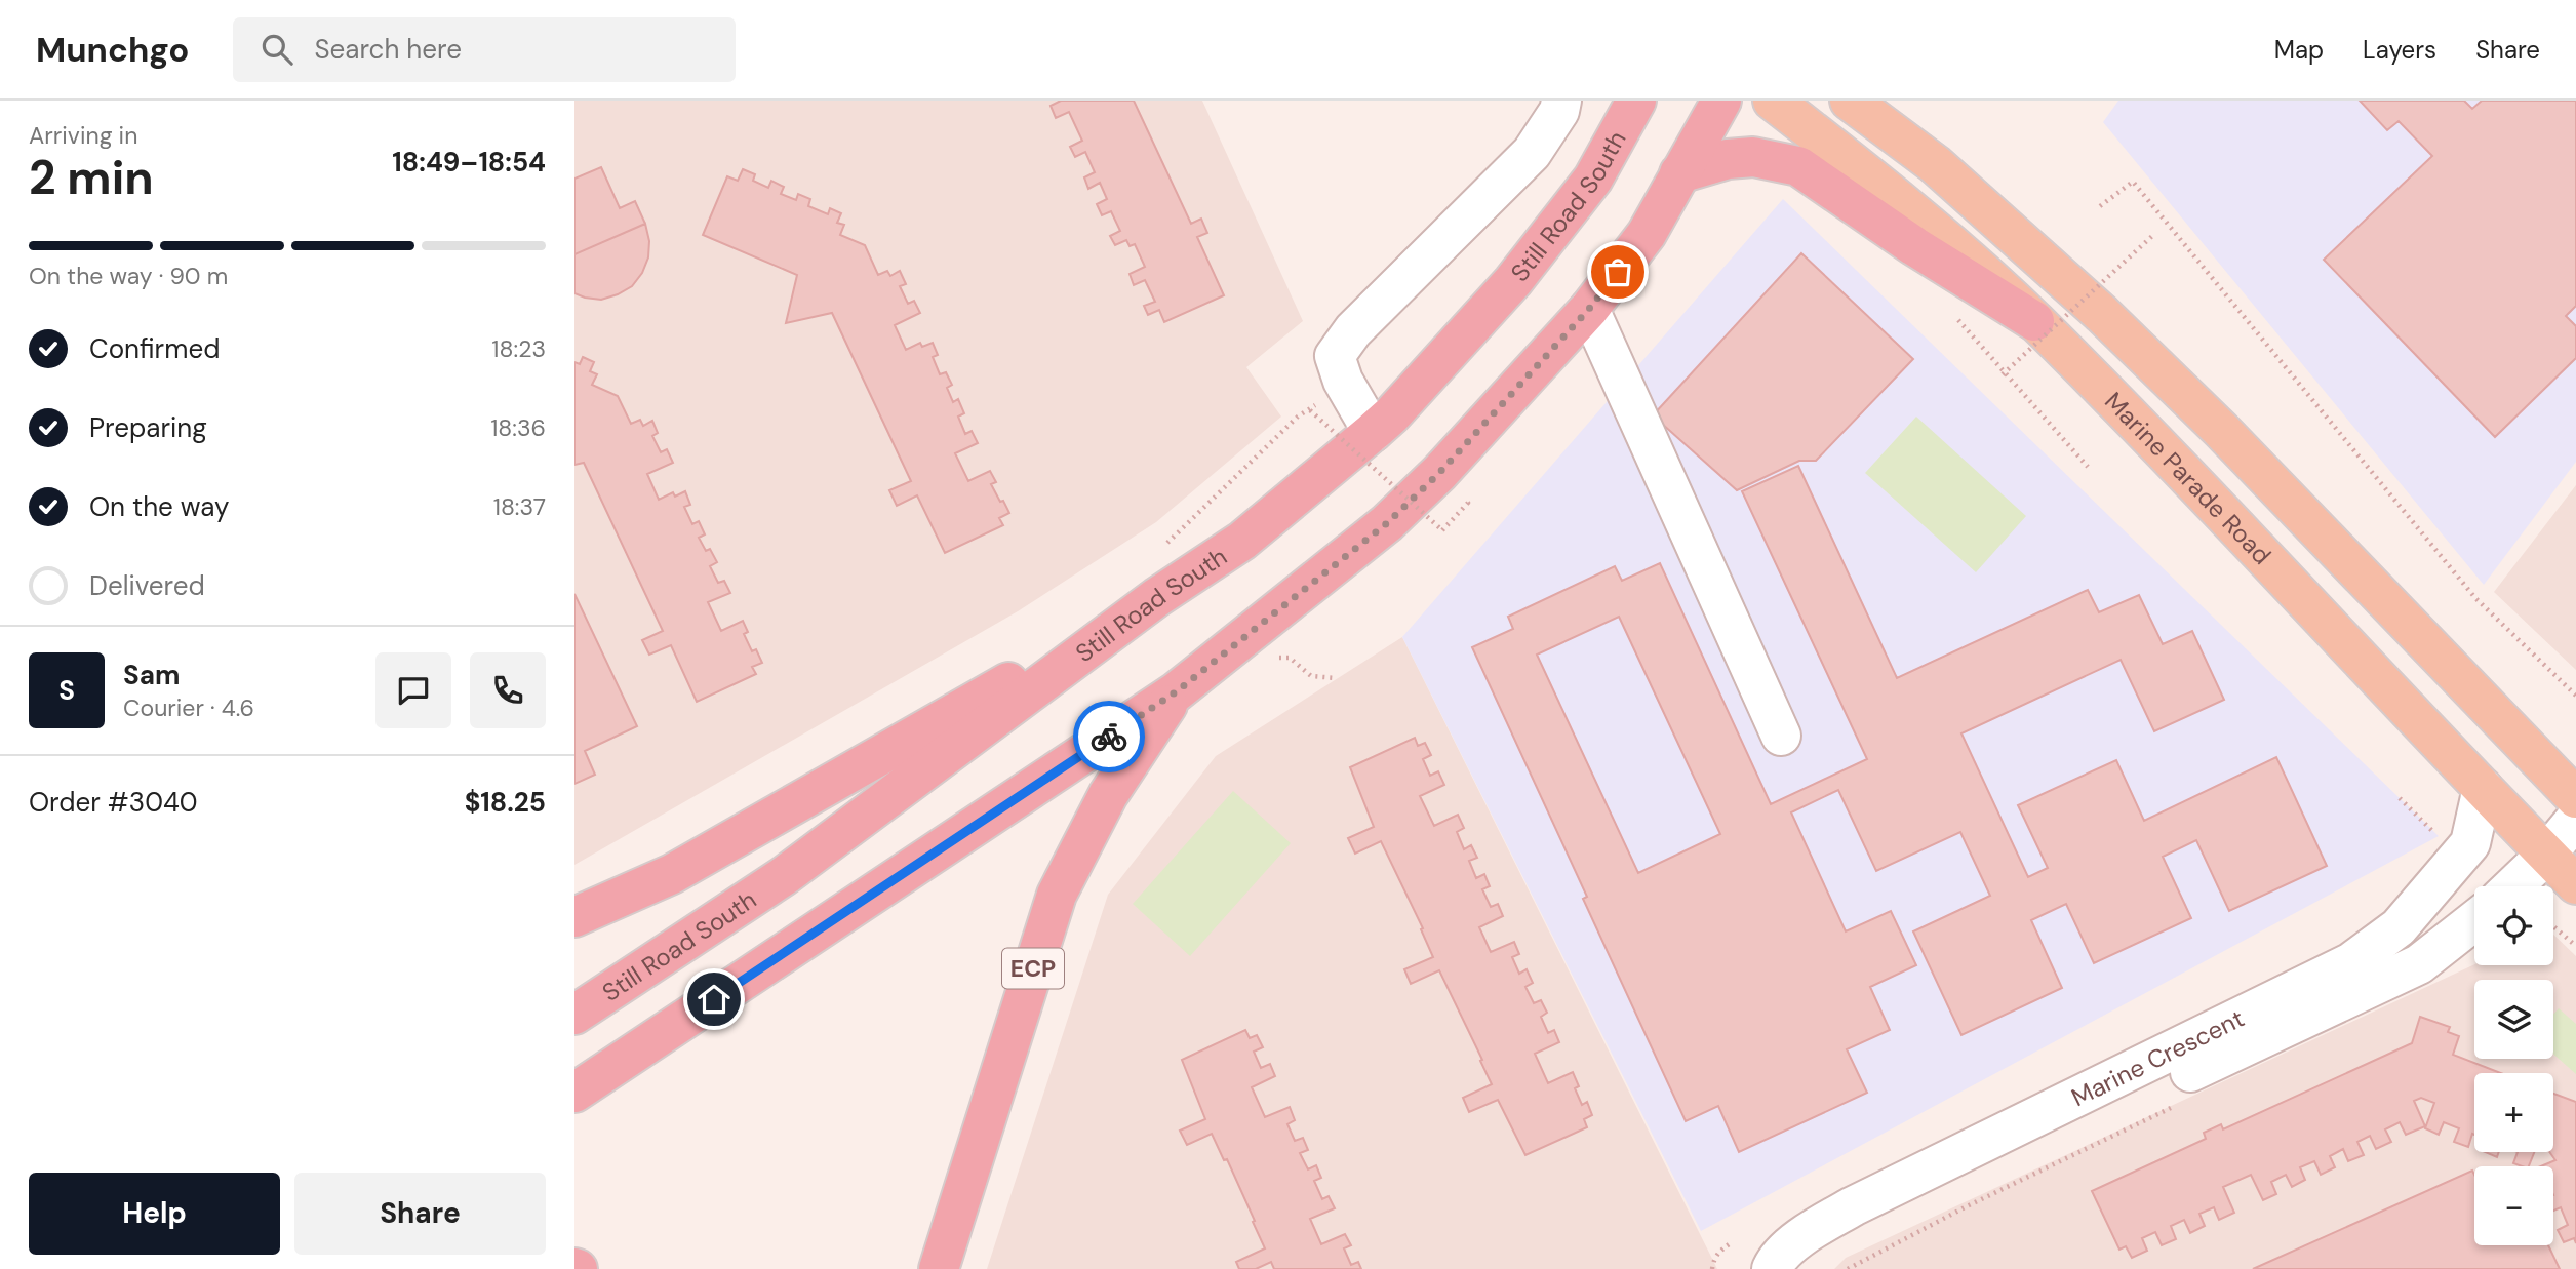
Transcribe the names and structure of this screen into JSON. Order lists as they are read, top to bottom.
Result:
{
  "streets": {
    "highway": ["Still Road South", "ECP"],
    "main road": ["Marine Parade Road"],
    "street": ["Marine Crescent"]
  },
  "crossings": [
    ["Marine Parade Road", "Marine Crescent"]
  ],
  "page": {
    "header": "Munchgo",
    "search": "Search here",
    "nav": ["Map", "Layers", "Share"],
    "heading": ["2 min", "Arriving in", "18:49–18:54"],
    "panel": [
      "Sam",
      "Courier · 4.6",
      "Order #3040",
      "$18.25"
    ],
    "bar": "On the way · 90 m",
    "list": [
      ["Confirmed", "18:23"],
      ["Preparing", "18:36"],
      ["On the way", "18:37"],
      "Delivered"
    ],
    "round": "S",
    "map_buttons": ["+", "−"],
    "buttons": ["Help", "Share"]
  }
}
